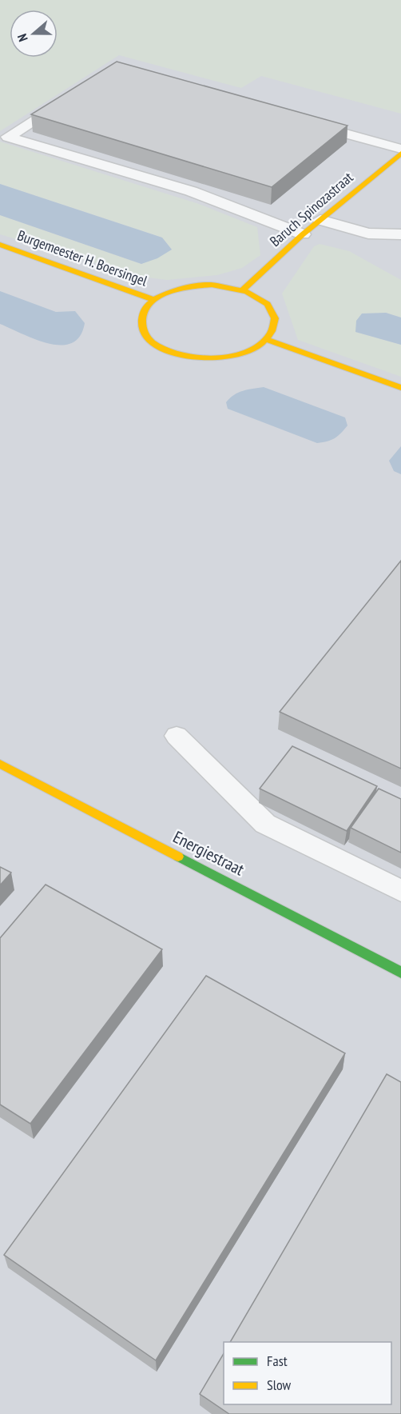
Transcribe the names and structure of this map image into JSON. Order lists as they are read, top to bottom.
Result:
{
  "streets": {
    "main road": ["Baruch Spinozastraat", "Burgemeester H. Boersingel", "Energiestraat"]
  },
  "crossings": [
    ["Baruch Spinozastraat", "Burgemeester H. Boersingel"]
  ],
  "legend": ["Fast", "Slow"],
  "north": "left"
}
